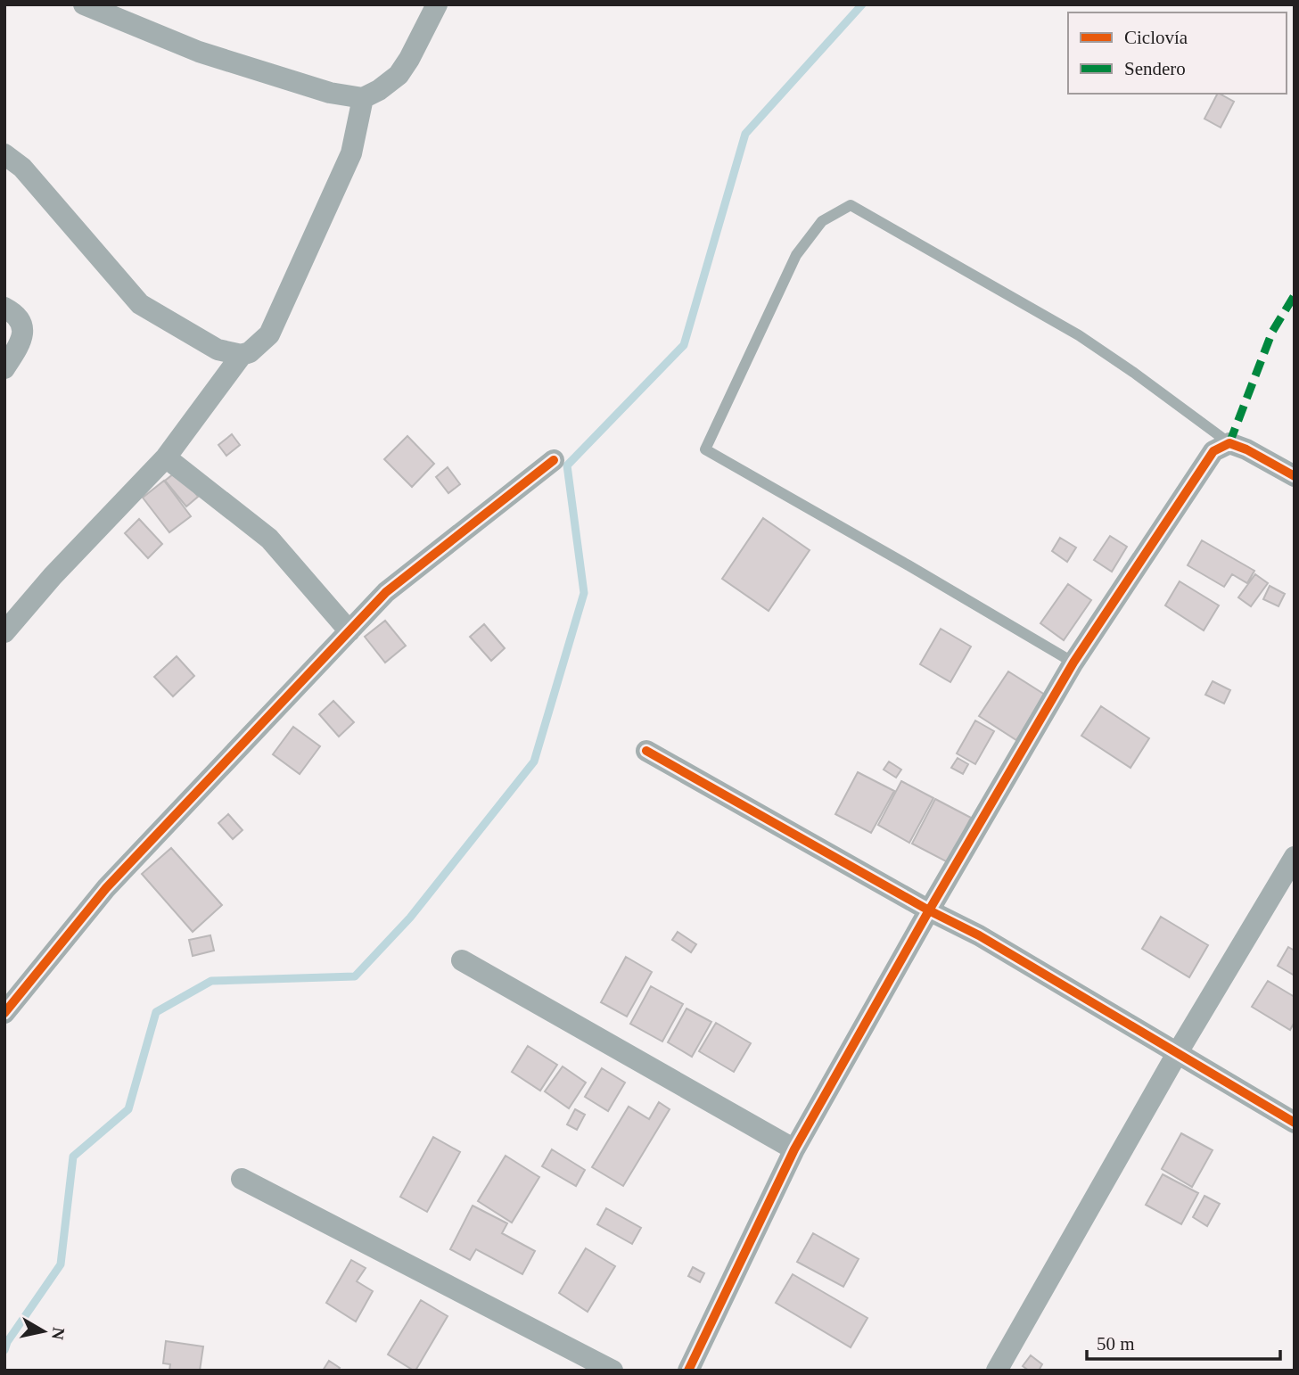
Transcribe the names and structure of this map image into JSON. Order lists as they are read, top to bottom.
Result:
{
  "legend": ["Ciclovía", "Sendero"],
  "scale_bar": "50 m",
  "north": "right"
}
